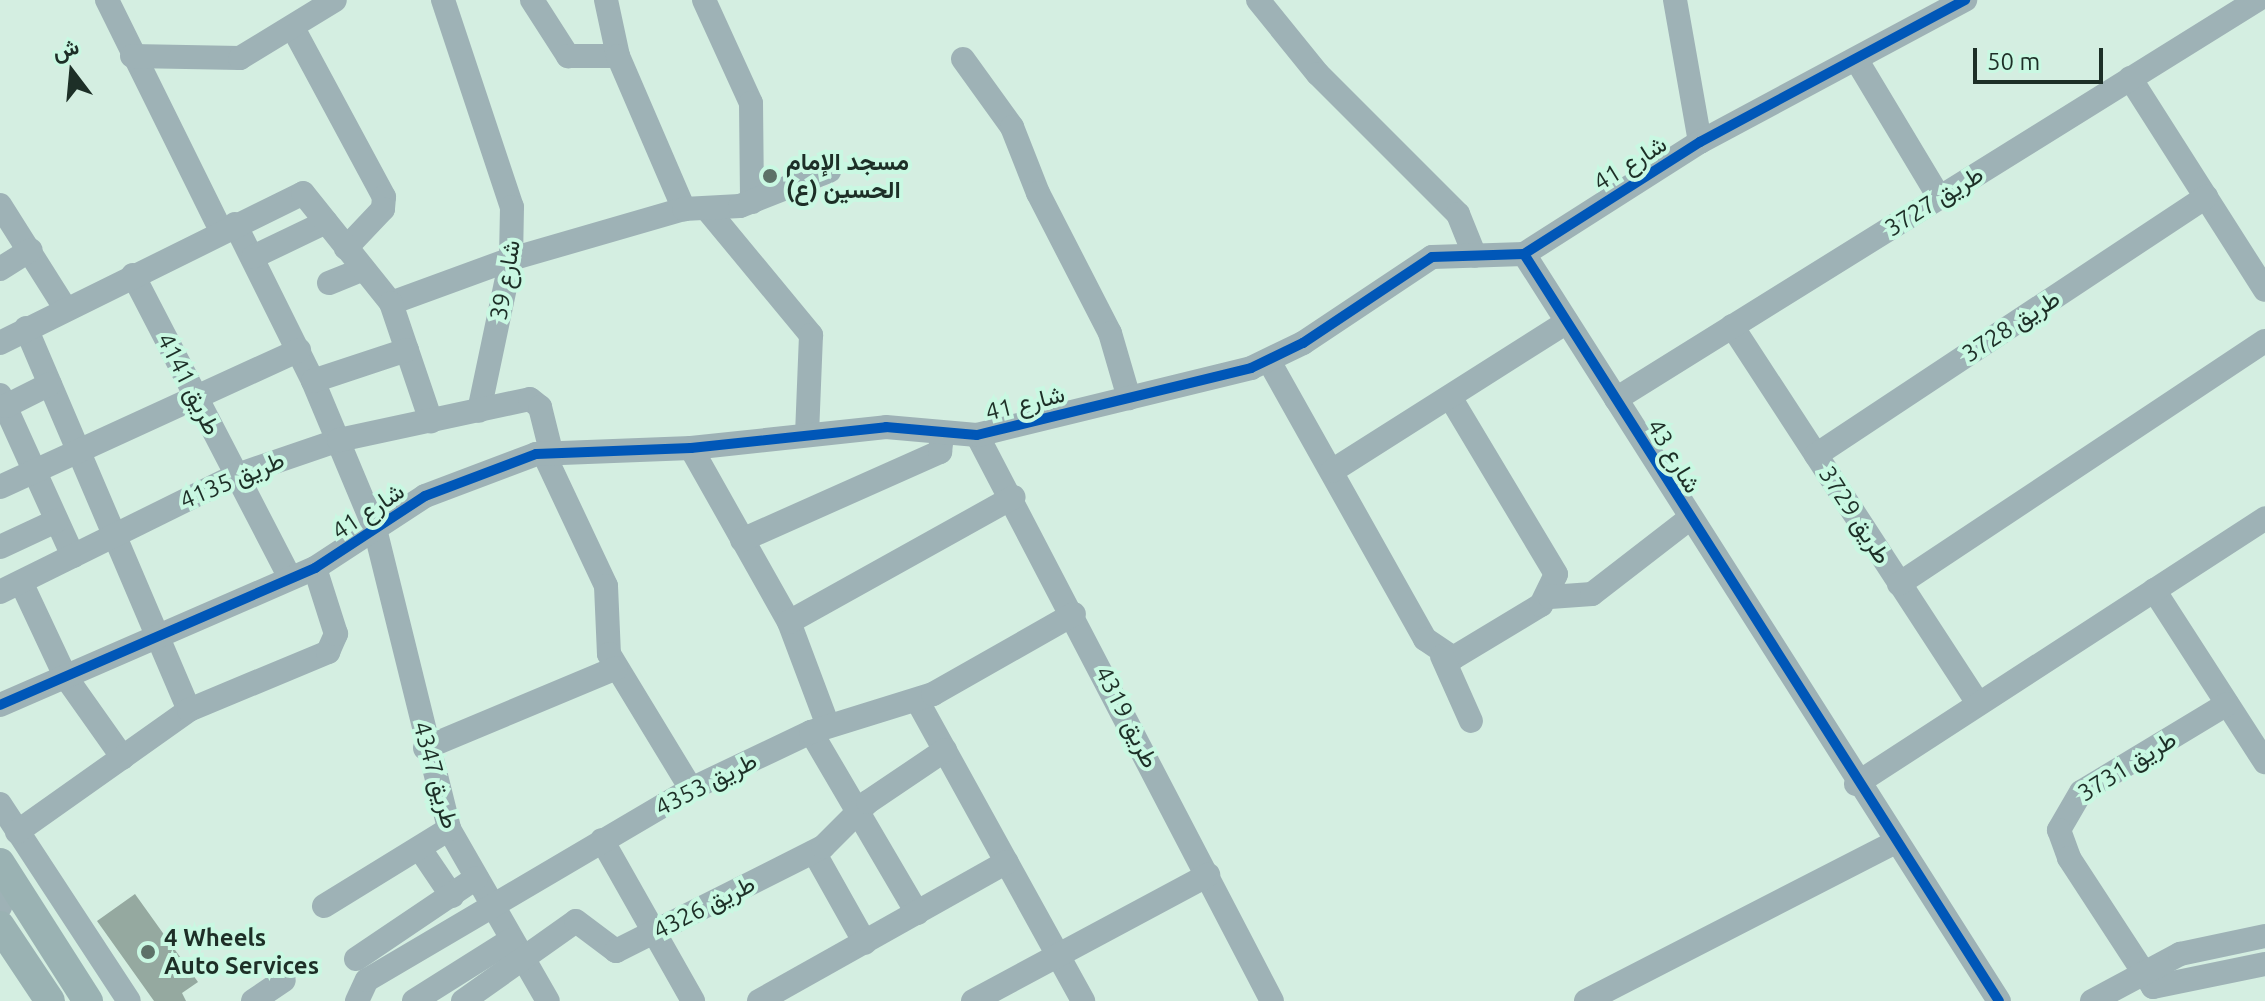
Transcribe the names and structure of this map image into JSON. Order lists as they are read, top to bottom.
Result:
{
  "streets": {
    "street": [
      "شارع 41",
      "طريق 3727",
      "شارع 39",
      "طريق 3728",
      "طريق 4141",
      "شارع 43",
      "طريق 4135",
      "طريق 3729",
      "طريق 4319",
      "طريق 3731",
      "طريق 4347",
      "طريق 4353",
      "طريق 4326"
    ]
  },
  "crossings": [
    ["شارع 41", "طريق 4141"],
    ["شارع 41", "شارع 43"],
    ["شارع 41", "طريق 4319"],
    ["شارع 41", "طريق 4347"],
    ["طريق 3727", "شارع 43"],
    ["طريق 3727", "طريق 3729"],
    ["شارع 39", "طريق 4135"],
    ["طريق 3728", "طريق 3729"],
    ["طريق 4141", "طريق 4135"],
    ["طريق 4135", "طريق 4347"],
    ["طريق 4319", "طريق 4353"],
    ["طريق 4347", "طريق 4353"],
    ["طريق 4347", "طريق 4326"]
  ],
  "places": ["مسجد الإمام الحسين (ع)", "4 Wheels Auto Services"],
  "scale_bar": "50 m",
  "north": "top"
}
